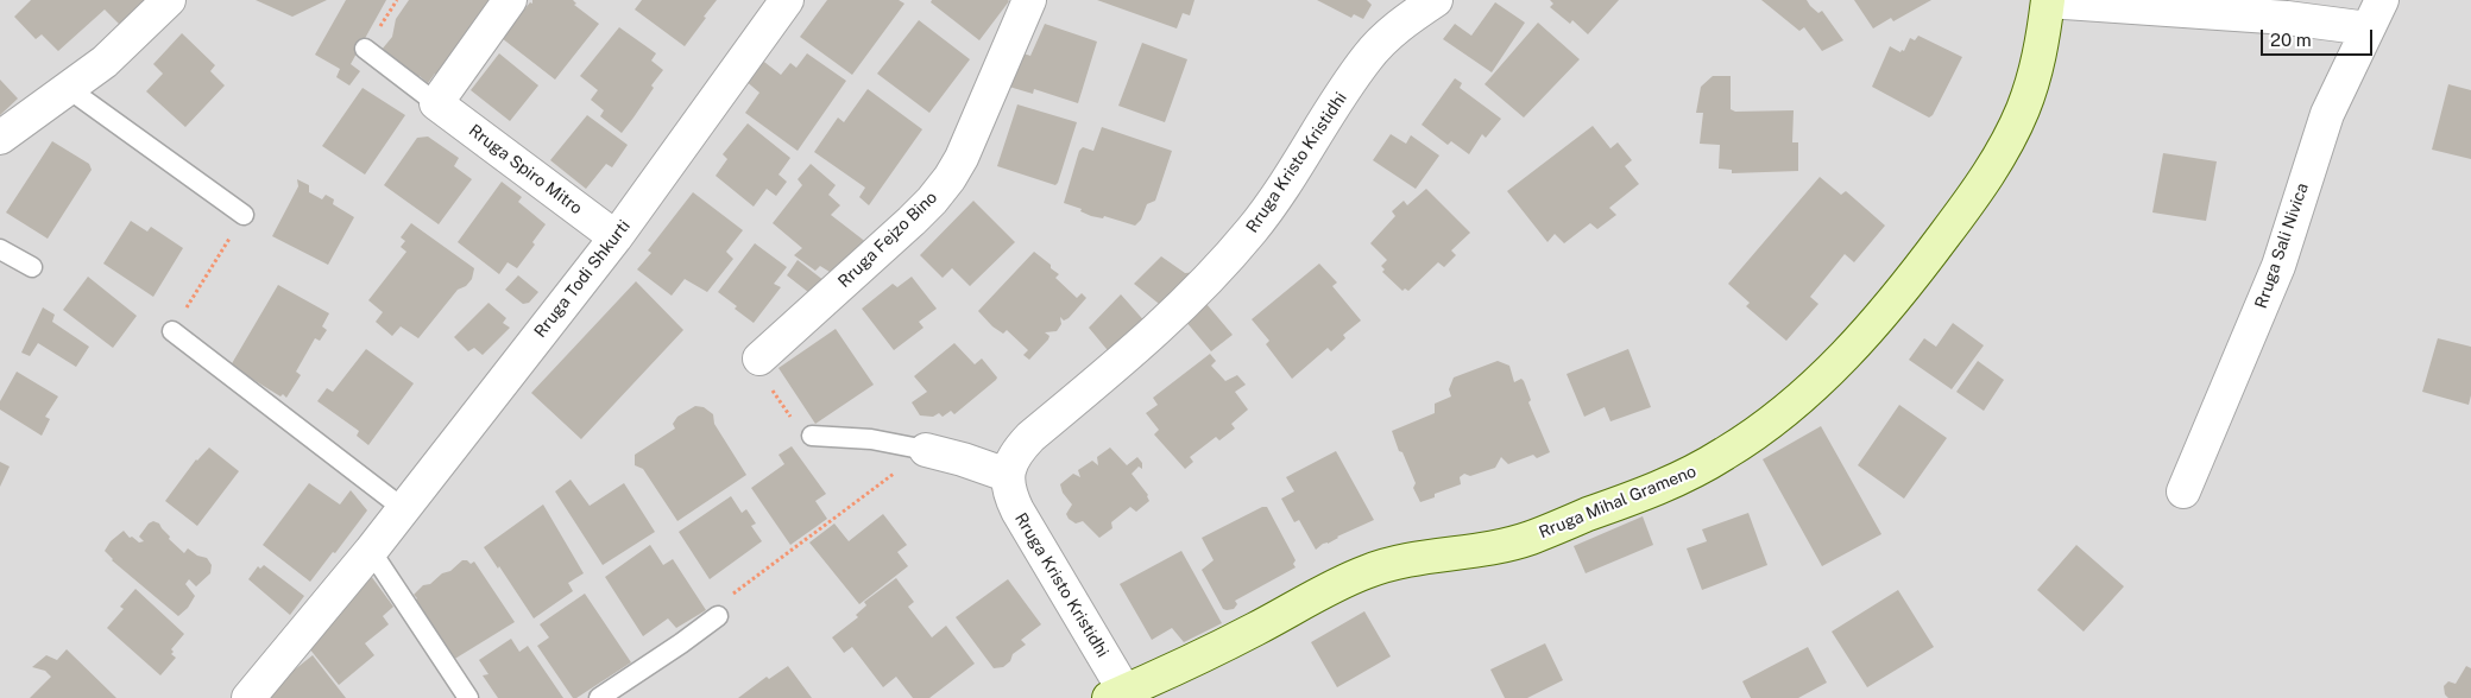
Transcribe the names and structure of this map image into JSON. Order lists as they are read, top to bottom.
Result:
{
  "streets": {
    "street": [
      "Rruga Kristo Kristidhi",
      "Rruga Spiro Mitro",
      "Rruga Fejzo Bino",
      "Rruga Sali Nivica",
      "Rruga Todi Shkurti",
      "Rruga Mihal Grameno"
    ]
  },
  "crossings": [
    ["Rruga Kristo Kristidhi", "Rruga Mihal Grameno"],
    ["Rruga Spiro Mitro", "Rruga Todi Shkurti"]
  ],
  "scale_bar": "20 m"
}
